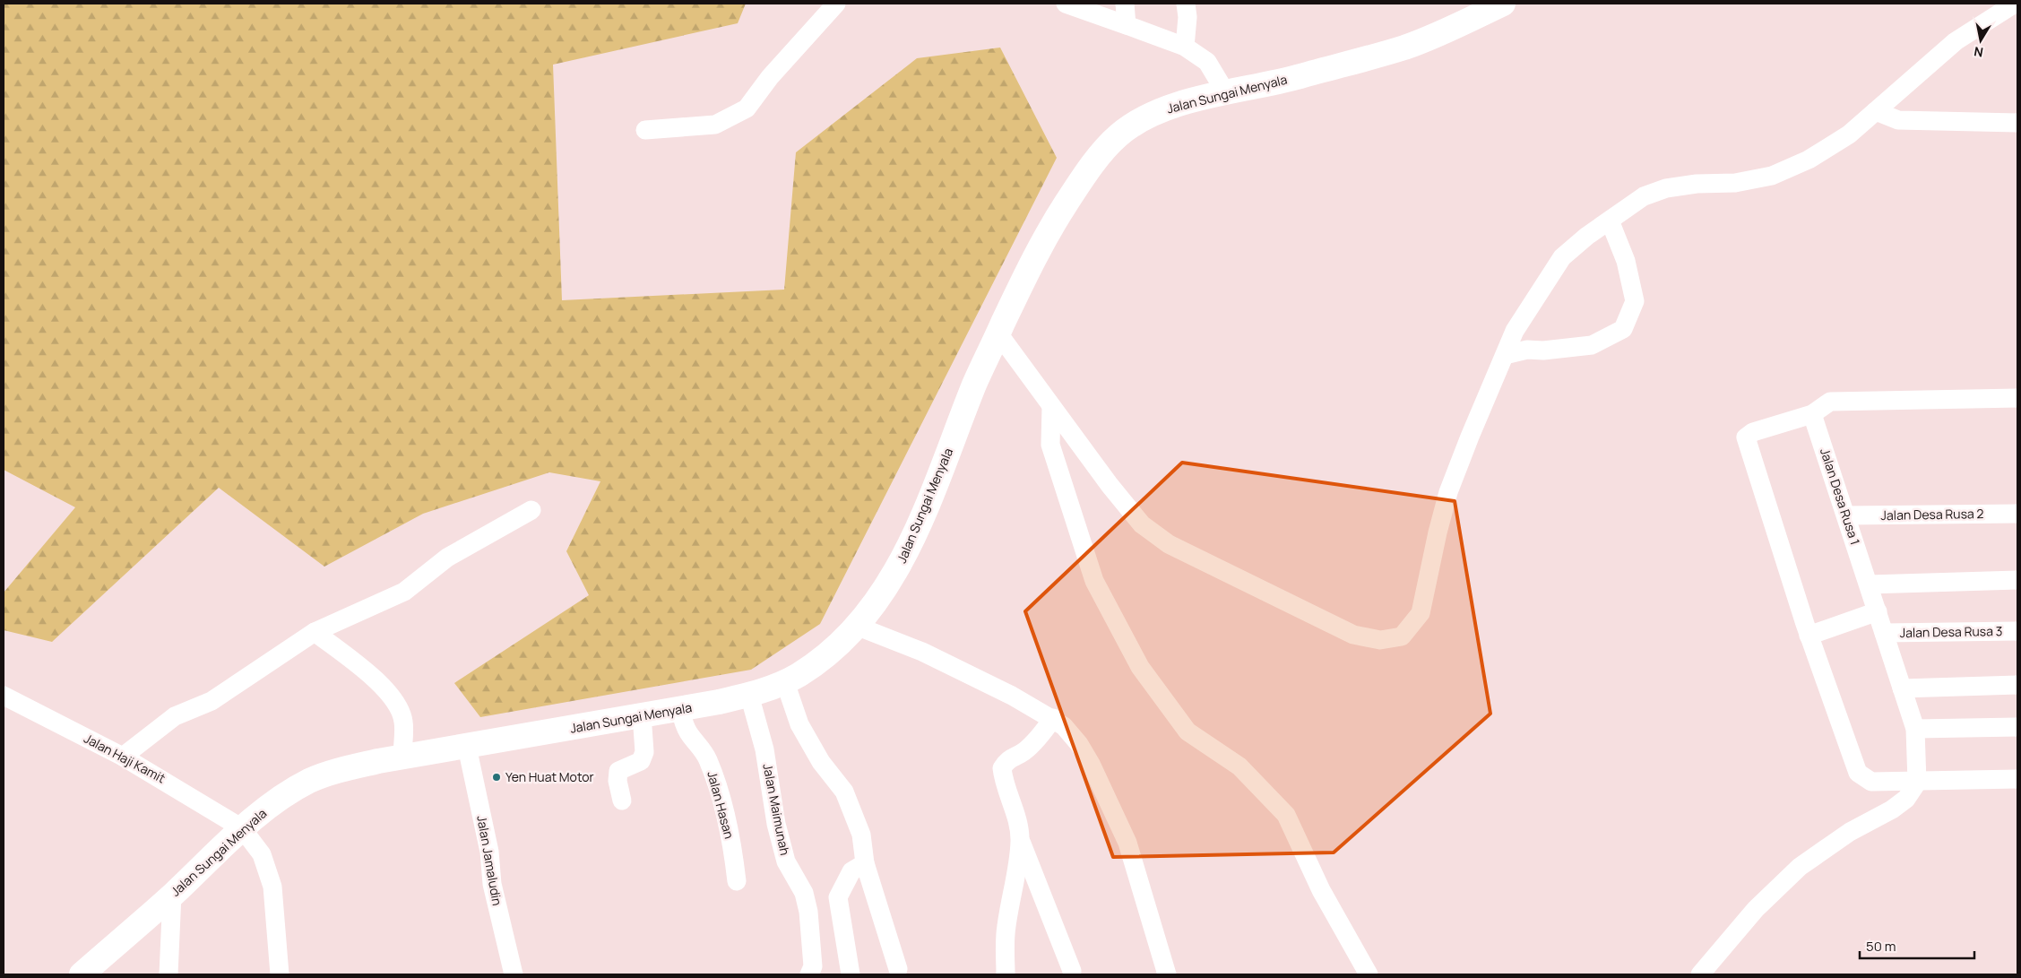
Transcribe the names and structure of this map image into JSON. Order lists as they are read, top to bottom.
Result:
{
  "streets": {
    "main road": ["Jalan Sungai Menyala"],
    "street": [
      "Jalan Desa Rusa 1",
      "Jalan Desa Rusa 2",
      "Jalan Desa Rusa 3",
      "Jalan Haji Kamit",
      "Jalan Hasan",
      "Jalan Maimunah",
      "Jalan Jamaludin"
    ]
  },
  "crossings": [
    ["Jalan Sungai Menyala", "Jalan Haji Kamit"],
    ["Jalan Sungai Menyala", "Jalan Hasan"],
    ["Jalan Sungai Menyala", "Jalan Maimunah"],
    ["Jalan Sungai Menyala", "Jalan Jamaludin"],
    ["Jalan Desa Rusa 1", "Jalan Desa Rusa 2"],
    ["Jalan Desa Rusa 1", "Jalan Desa Rusa 3"]
  ],
  "places": ["Yen Huat Motor"],
  "scale_bar": "50 m",
  "north": "bottom"
}
